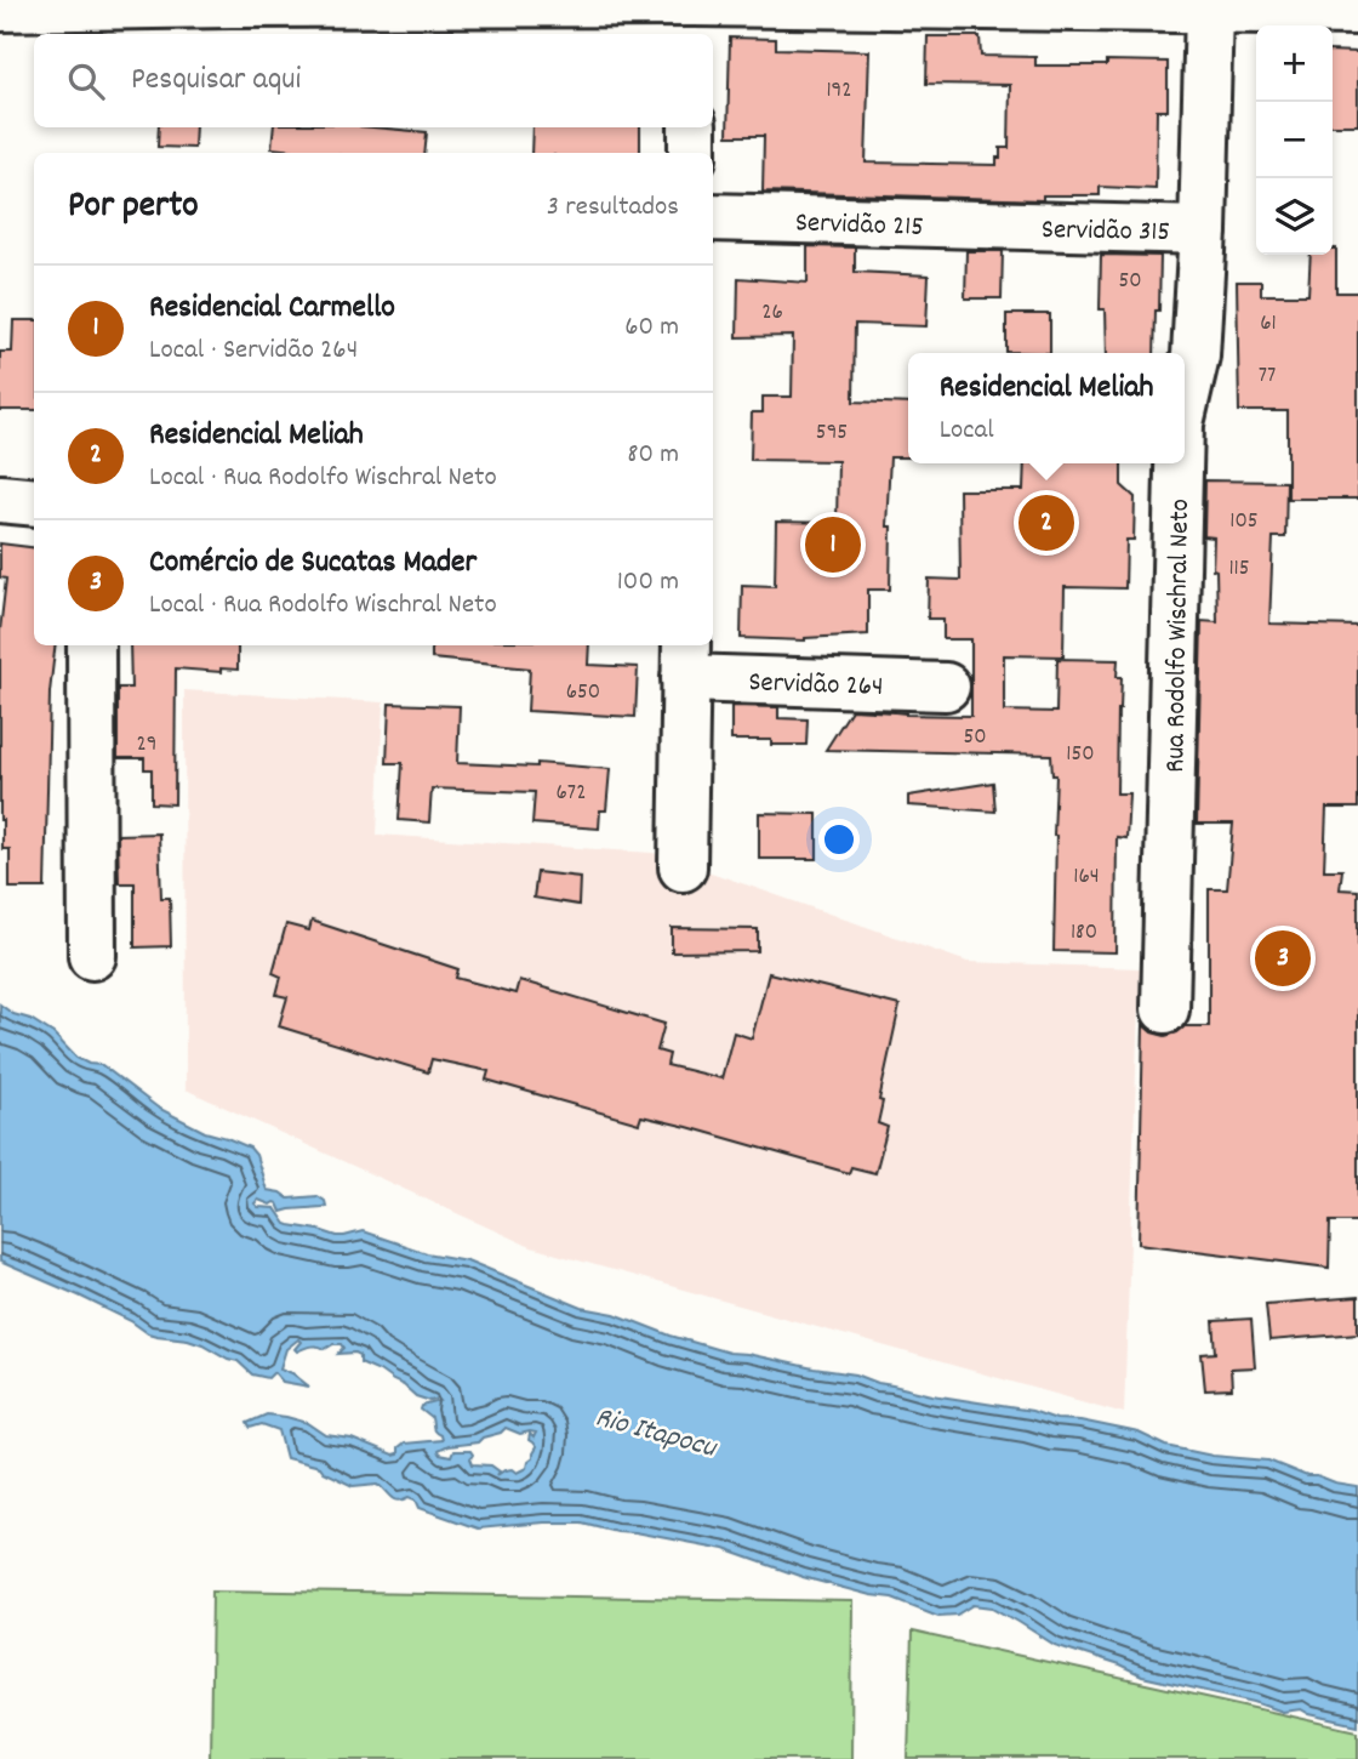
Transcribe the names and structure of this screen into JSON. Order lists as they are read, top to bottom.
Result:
{
  "streets": {
    "street": [
      "Servidão 215",
      "Servidão 315",
      "Rua Rodolfo Wischral Neto",
      "Servidão 264"
    ]
  },
  "crossings": [
    ["Servidão 215", "Servidão 315"],
    ["Servidão 315", "Rua Rodolfo Wischral Neto"]
  ],
  "water": ["Rio Itapocu"],
  "house_numbers": [
    "192",
    "50",
    "26",
    "61",
    "77",
    "595",
    "105",
    "115",
    "650",
    "50",
    "29",
    "150",
    "672",
    "164",
    "180"
  ],
  "page": {
    "map_buttons": ["+", "−"],
    "search": "Pesquisar aqui",
    "heading": ["Por perto", "3 resultados"],
    "list": [
      {
        "mark": "1",
        "name": "Residencial Carmello",
        "note": "Local · Servidão 264",
        "value": "60 m"
      },
      {
        "mark": "2",
        "name": "Residencial Meliah",
        "note": "Local · Rua Rodolfo Wischral Neto",
        "value": "80 m"
      },
      {
        "mark": "3",
        "name": "Comércio de Sucatas Mader",
        "note": "Local · Rua Rodolfo Wischral Neto",
        "value": "100 m"
      }
    ],
    "popup": ["Residencial Meliah", "Local"],
    "pins": ["2", "1", "3"]
  }
}
